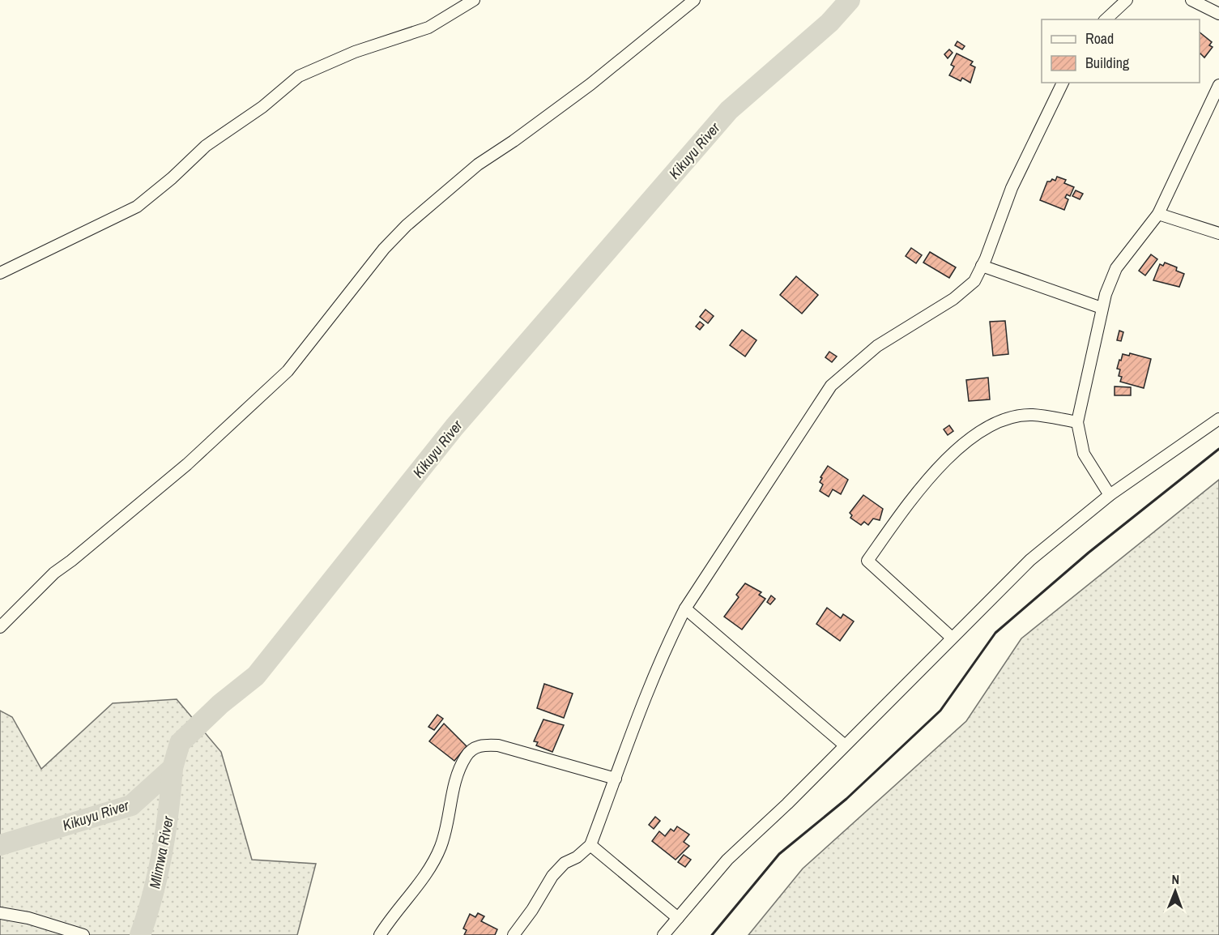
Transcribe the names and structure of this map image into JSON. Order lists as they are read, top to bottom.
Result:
{
  "water": ["Kikuyu River", "Mlimwa River"],
  "legend": ["Road", "Building"],
  "north": "top"
}
